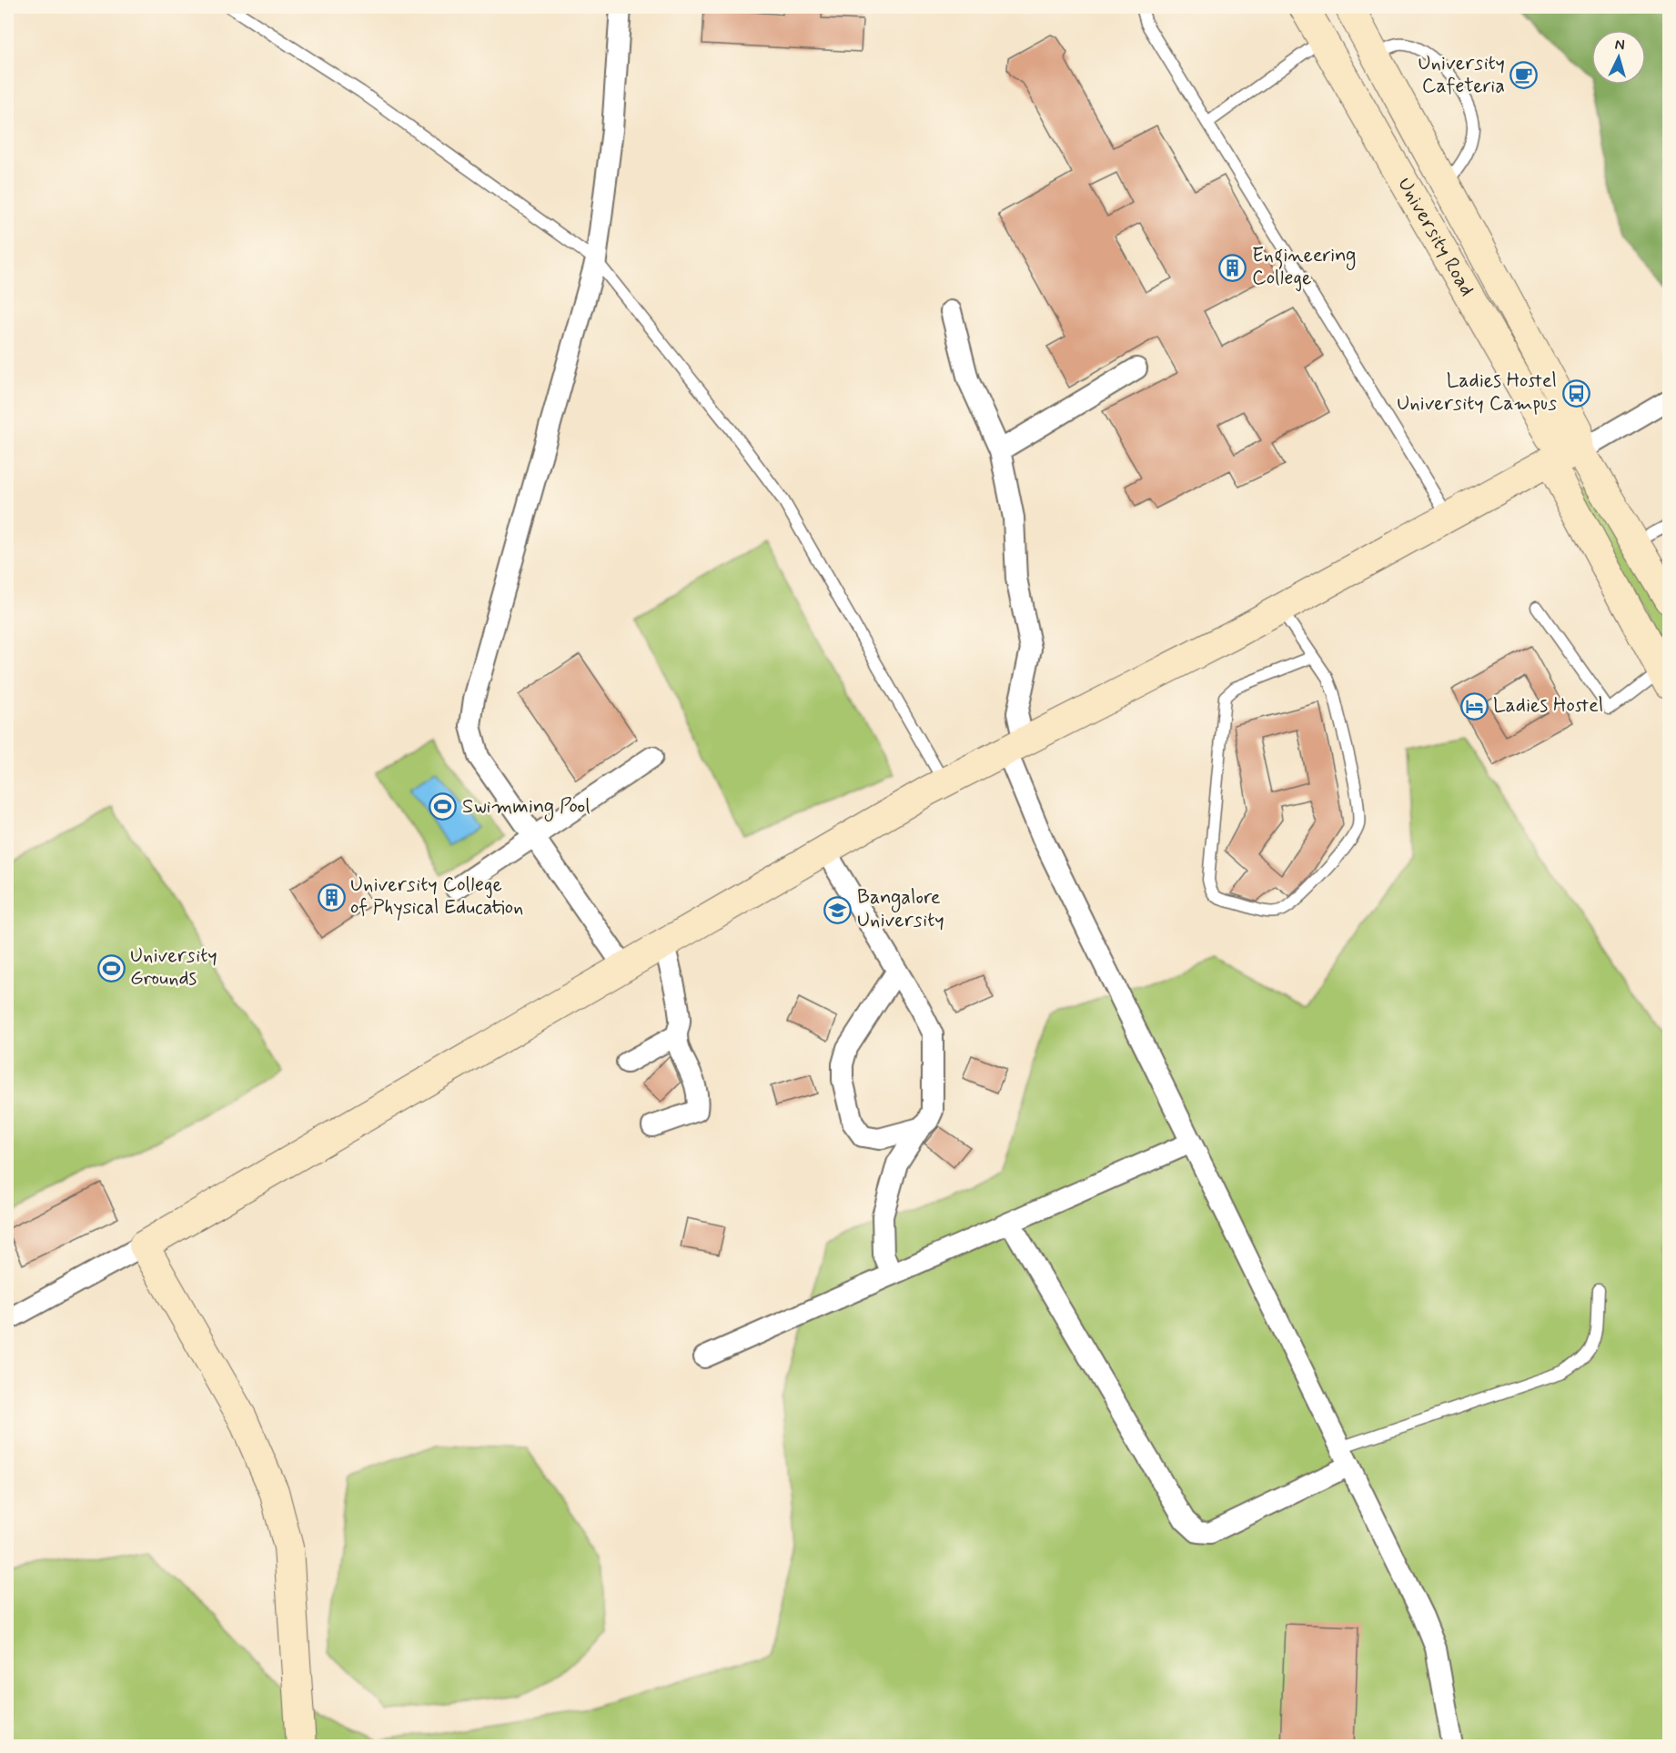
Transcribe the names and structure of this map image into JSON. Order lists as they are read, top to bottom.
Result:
{
  "streets": {
    "street": ["University Road"]
  },
  "places": {
    "cafe": ["University Cafeteria"],
    "building": ["Engineering College", "University College of Physical Education"],
    "bus stop": ["Ladies Hostel University Campus"],
    "hotel": ["Ladies Hostel"],
    "sports": ["Swimming Pool", "University Grounds"],
    "school or university": ["Bangalore University"]
  },
  "north": "top"
}
